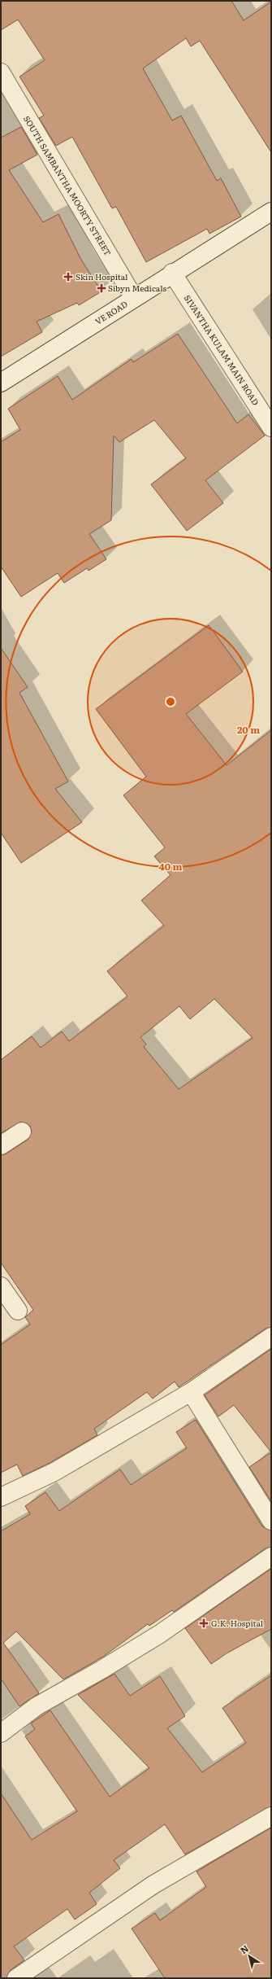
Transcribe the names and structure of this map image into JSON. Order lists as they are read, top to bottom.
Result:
{
  "streets": {
    "street": ["SOUTH SAMBANTHA MOORTY STREET", "VE ROAD", "SIVANTHA KULAM MAIN ROAD"]
  },
  "crossings": [
    ["SOUTH SAMBANTHA MOORTY STREET", "VE ROAD"],
    ["VE ROAD", "SIVANTHA KULAM MAIN ROAD"]
  ],
  "places": {
    "health": ["Skin Hospital", "Sibyn Medicals", "G.K. Hospital"]
  },
  "north": "top left",
  "rings": ["20 m", "40 m"]
}
